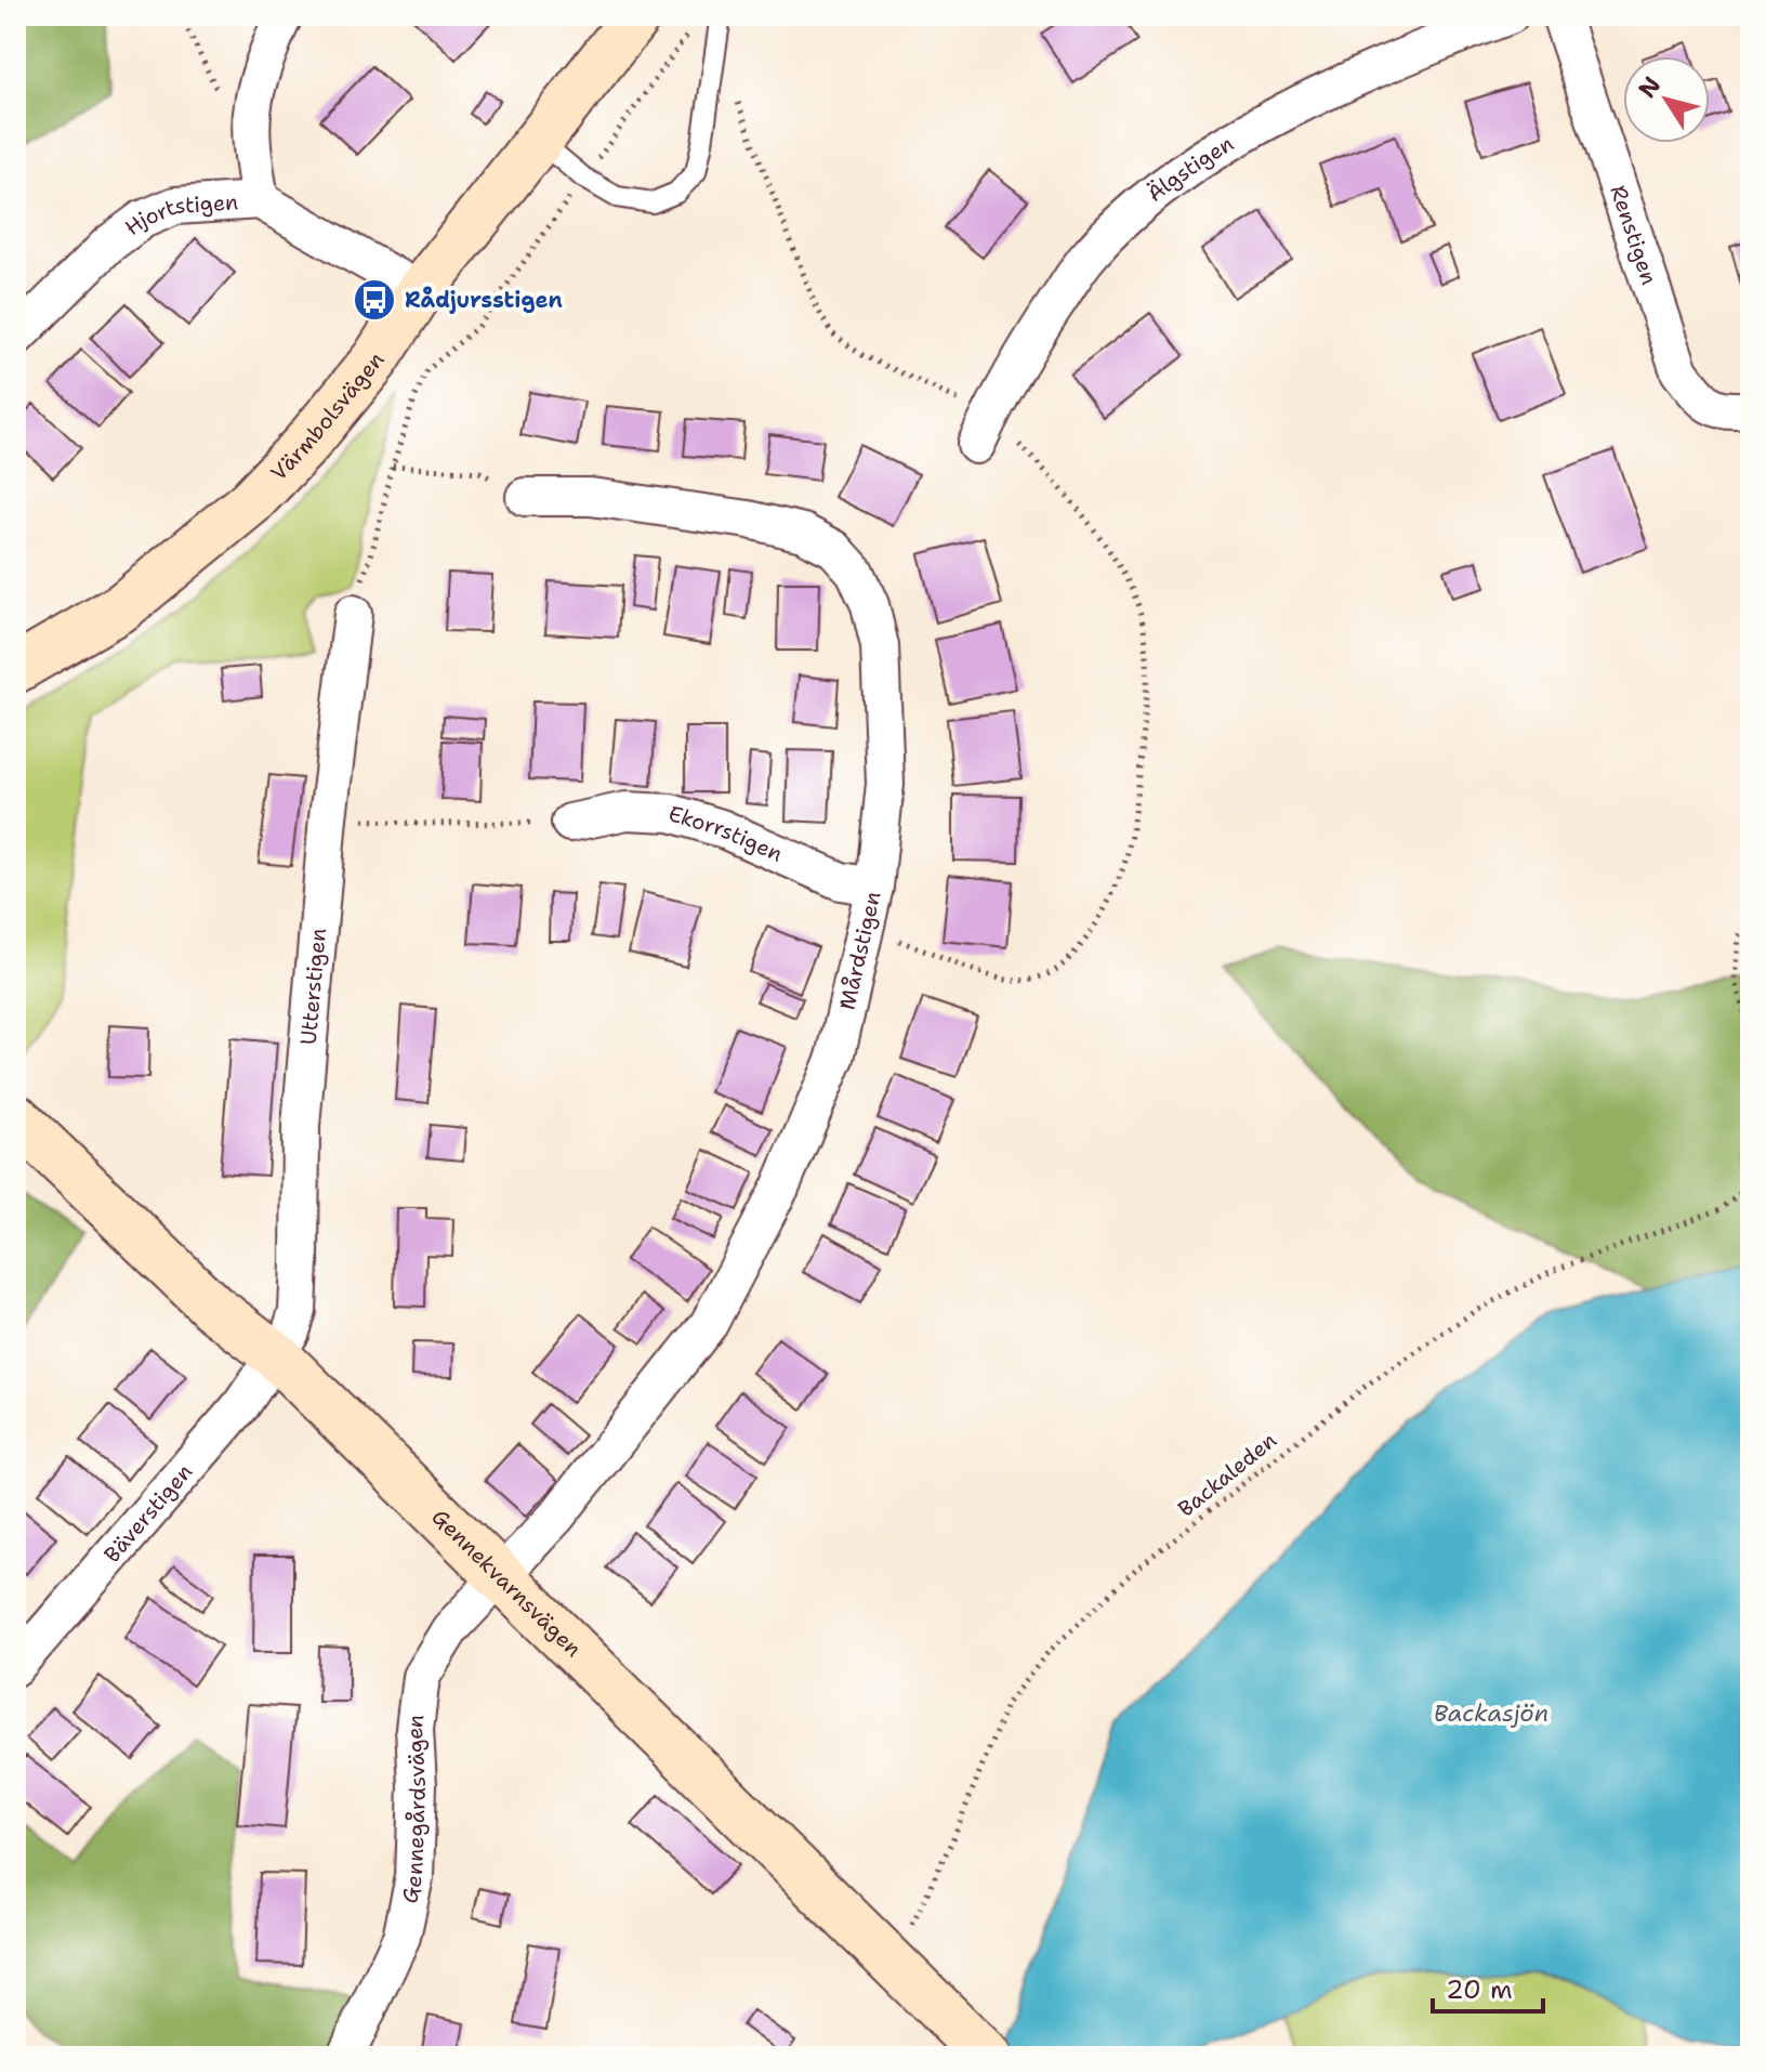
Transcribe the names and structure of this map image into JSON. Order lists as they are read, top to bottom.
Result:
{
  "streets": {
    "street": [
      "Älgstigen",
      "Hjortstigen",
      "Renstigen",
      "Värmbolsvägen",
      "Ekorrstigen",
      "Mårdstigen",
      "Utterstigen",
      "Bäverstigen",
      "Gennekvarnsvägen",
      "Gennegårdsvägen"
    ],
    "path": ["Backaleden"]
  },
  "crossings": [
    ["Hjortstigen", "Värmbolsvägen"],
    ["Ekorrstigen", "Mårdstigen"],
    ["Mårdstigen", "Gennekvarnsvägen"],
    ["Mårdstigen", "Gennegårdsvägen"],
    ["Utterstigen", "Bäverstigen"],
    ["Utterstigen", "Gennekvarnsvägen"],
    ["Backaleden", "Gennekvarnsvägen"],
    ["Bäverstigen", "Gennekvarnsvägen"],
    ["Gennekvarnsvägen", "Gennegårdsvägen"]
  ],
  "water": ["Backasjön"],
  "places": {
    "bus stop": ["Rådjursstigen"]
  },
  "scale_bar": "20 m",
  "north": "top left"
}
